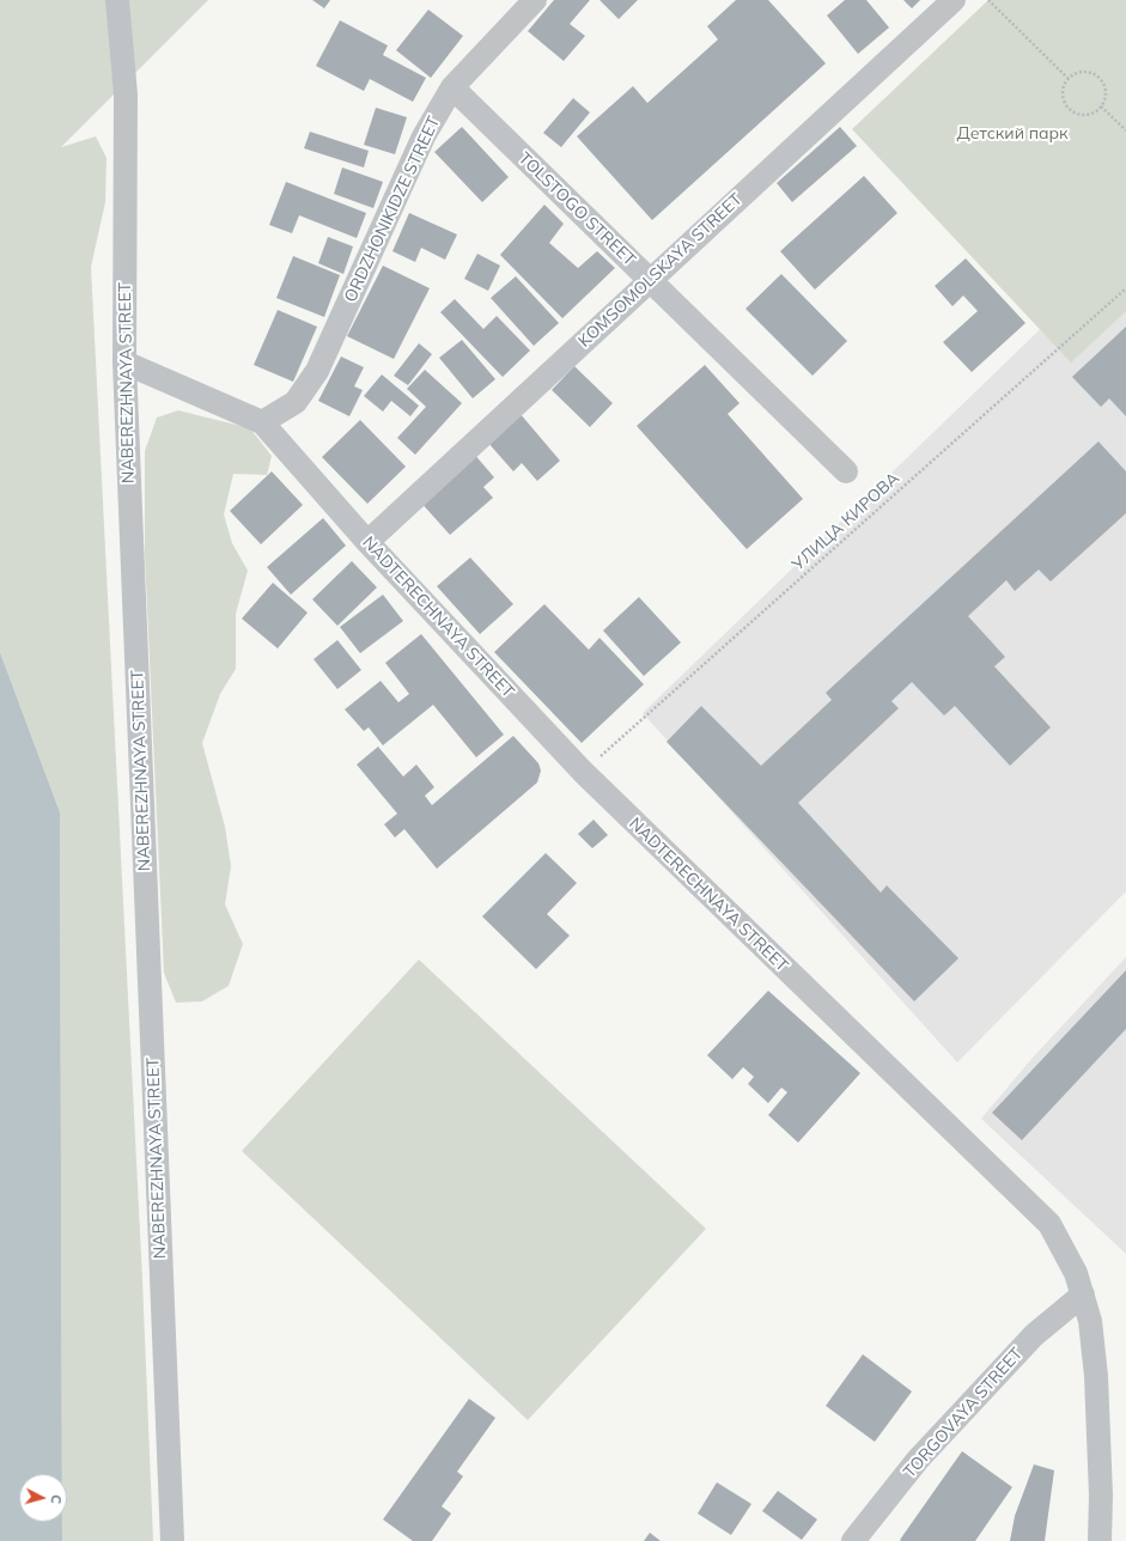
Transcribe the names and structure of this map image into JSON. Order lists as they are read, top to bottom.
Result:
{
  "streets": {
    "street": [
      "ORDZHONIKIDZE STREET",
      "TOLSTOGO STREET",
      "KOMSOMOLSKAYA STREET",
      "NABEREZHNAYA STREET",
      "NADTERECHNAYA STREET",
      "TORGOVAYA STREET"
    ],
    "path": ["УЛИЦА КИРОВА"]
  },
  "crossings": [
    ["ORDZHONIKIDZE STREET", "TOLSTOGO STREET"],
    ["ORDZHONIKIDZE STREET", "NADTERECHNAYA STREET"],
    ["TOLSTOGO STREET", "KOMSOMOLSKAYA STREET"],
    ["KOMSOMOLSKAYA STREET", "NADTERECHNAYA STREET"],
    ["NABEREZHNAYA STREET", "NADTERECHNAYA STREET"],
    ["УЛИЦА КИРОВА", "NADTERECHNAYA STREET"],
    ["NADTERECHNAYA STREET", "TORGOVAYA STREET"]
  ],
  "parks": ["Детский парк"],
  "north": "right"
}
